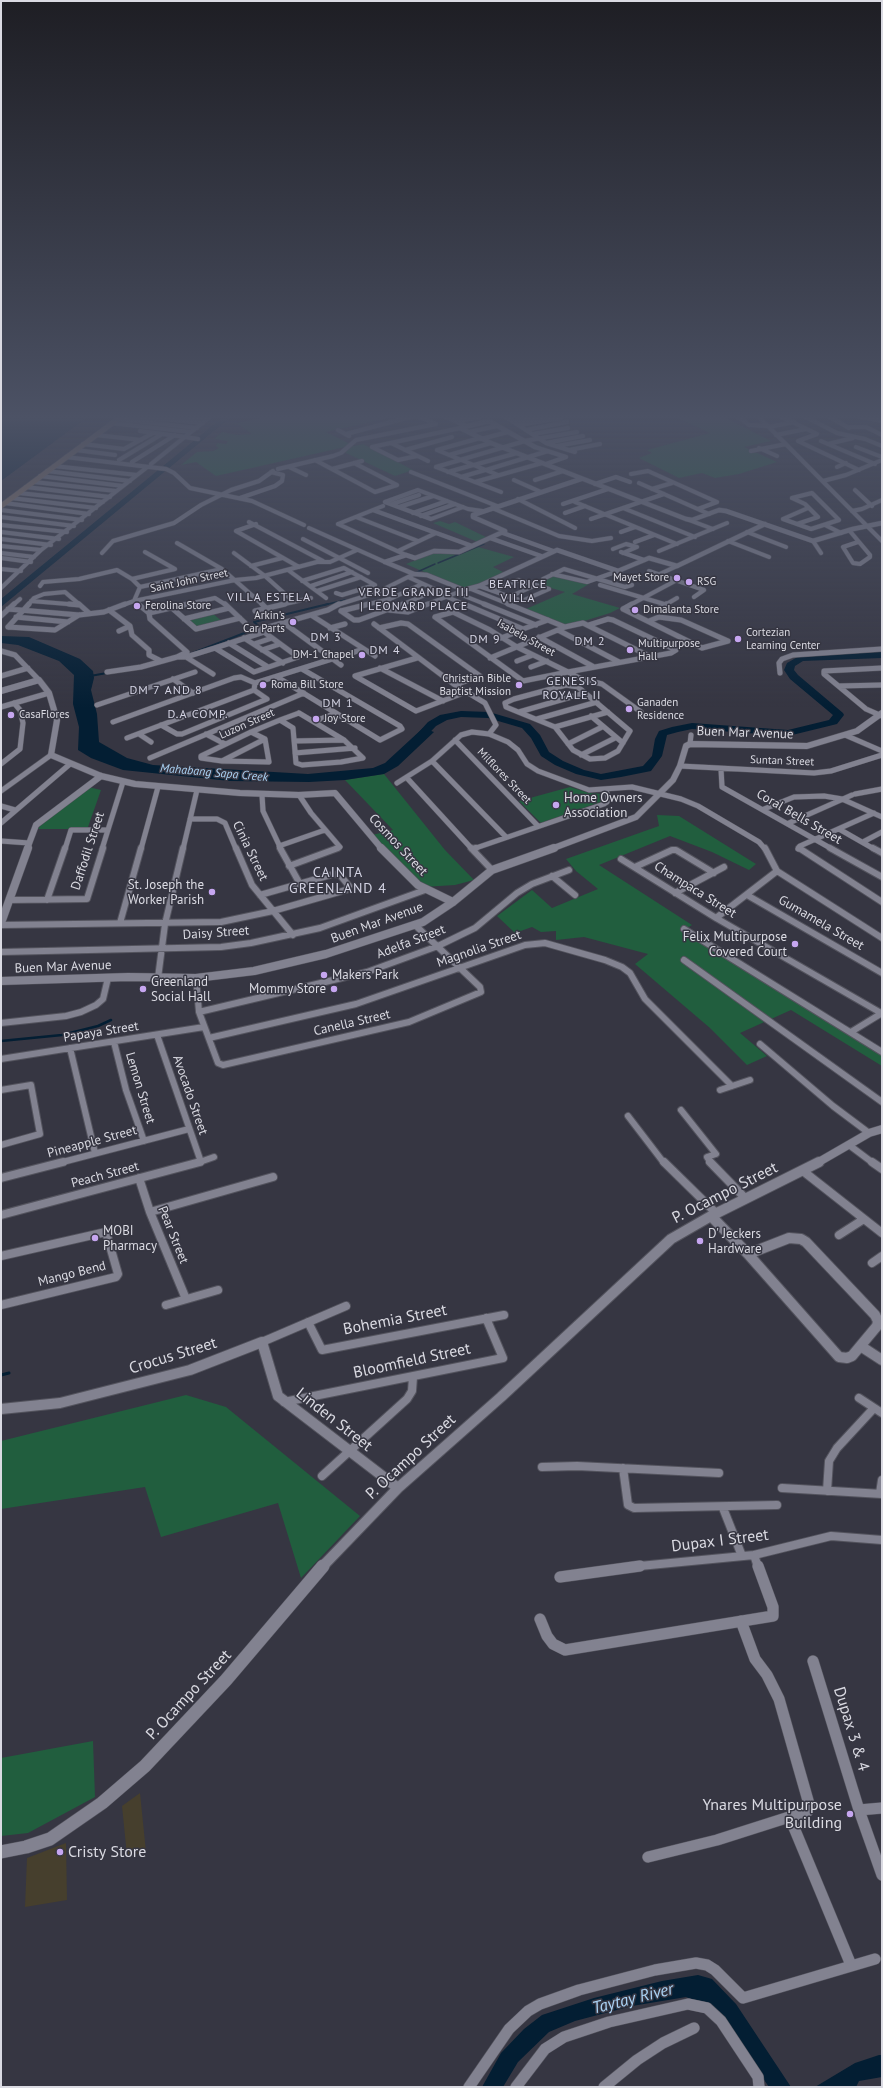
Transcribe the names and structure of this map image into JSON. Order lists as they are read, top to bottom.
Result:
{
  "streets": {
    "street": [
      "Saint John Street",
      "Isabela Street",
      "Luzon Street",
      "Buen Mar Avenue",
      "Suntan Street",
      "Milflores Street",
      "Coral Bells Street",
      "Cosmos Street",
      "Daffodil Street",
      "Cinia Street",
      "Champaca Street",
      "Gumamela Street",
      "Daisy Street",
      "Adelfa Street",
      "Magnolia Street",
      "Canella Street",
      "Papaya Street",
      "Lemon Street",
      "Avocado Street",
      "Pineapple Street",
      "Peach Street",
      "P. Ocampo Street",
      "Pear Street",
      "Mango Bend",
      "Bohemia Street",
      "Crocus Street",
      "Bloomfield Street",
      "Linden Street",
      "Dupax I Street",
      "Dupax 3 & 4"
    ]
  },
  "crossings": [
    ["Buen Mar Avenue", "Suntan Street"],
    ["Buen Mar Avenue", "Cosmos Street"],
    ["Suntan Street", "Coral Bells Street"],
    ["Cosmos Street", "Daisy Street"],
    ["Cinia Street", "Daisy Street"],
    ["Magnolia Street", "Canella Street"],
    ["Papaya Street", "Lemon Street"],
    ["Papaya Street", "Avocado Street"],
    ["Lemon Street", "Pineapple Street"],
    ["Avocado Street", "Pineapple Street"],
    ["Avocado Street", "Peach Street"],
    ["Peach Street", "Pear Street"],
    ["P. Ocampo Street", "Linden Street"],
    ["Bohemia Street", "Crocus Street"],
    ["Bohemia Street", "Bloomfield Street"],
    ["Crocus Street", "Linden Street"],
    ["Bloomfield Street", "Linden Street"]
  ],
  "districts": [
    "BEATRICE VILLA",
    "VERDE GRANDE III | LEONARD PLACE",
    "VILLA ESTELA",
    "DM 3",
    "DM 9",
    "DM 2",
    "DM 4",
    "GENESIS ROYALE II",
    "DM 7 AND 8",
    "DM 1",
    "D.A COMP.",
    "CAINTA GREENLAND 4"
  ],
  "water": ["Mahabang Sapa Creek", "Taytay River"],
  "places": [
    "Mayet Store",
    "RSG",
    "Ferolina Store",
    "Dimalanta Store",
    "Arkin's Car Parts",
    "Cortezian Learning Center",
    "Multipurpose Hall",
    "DM-1 Chapel",
    "Roma Bill Store",
    "Christian Bible Baptist Mission",
    "Ganaden Residence",
    "CasaFlores",
    "Joy Store",
    "Home Owners Association",
    "St. Joseph the Worker Parish",
    "Felix Multipurpose Covered Court",
    "Makers Park",
    "Greenland Social Hall",
    "Mommy Store",
    "MOBI Pharmacy",
    "D' Jeckers Hardware",
    "Ynares Multipurpose Building",
    "Cristy Store"
  ]
}
